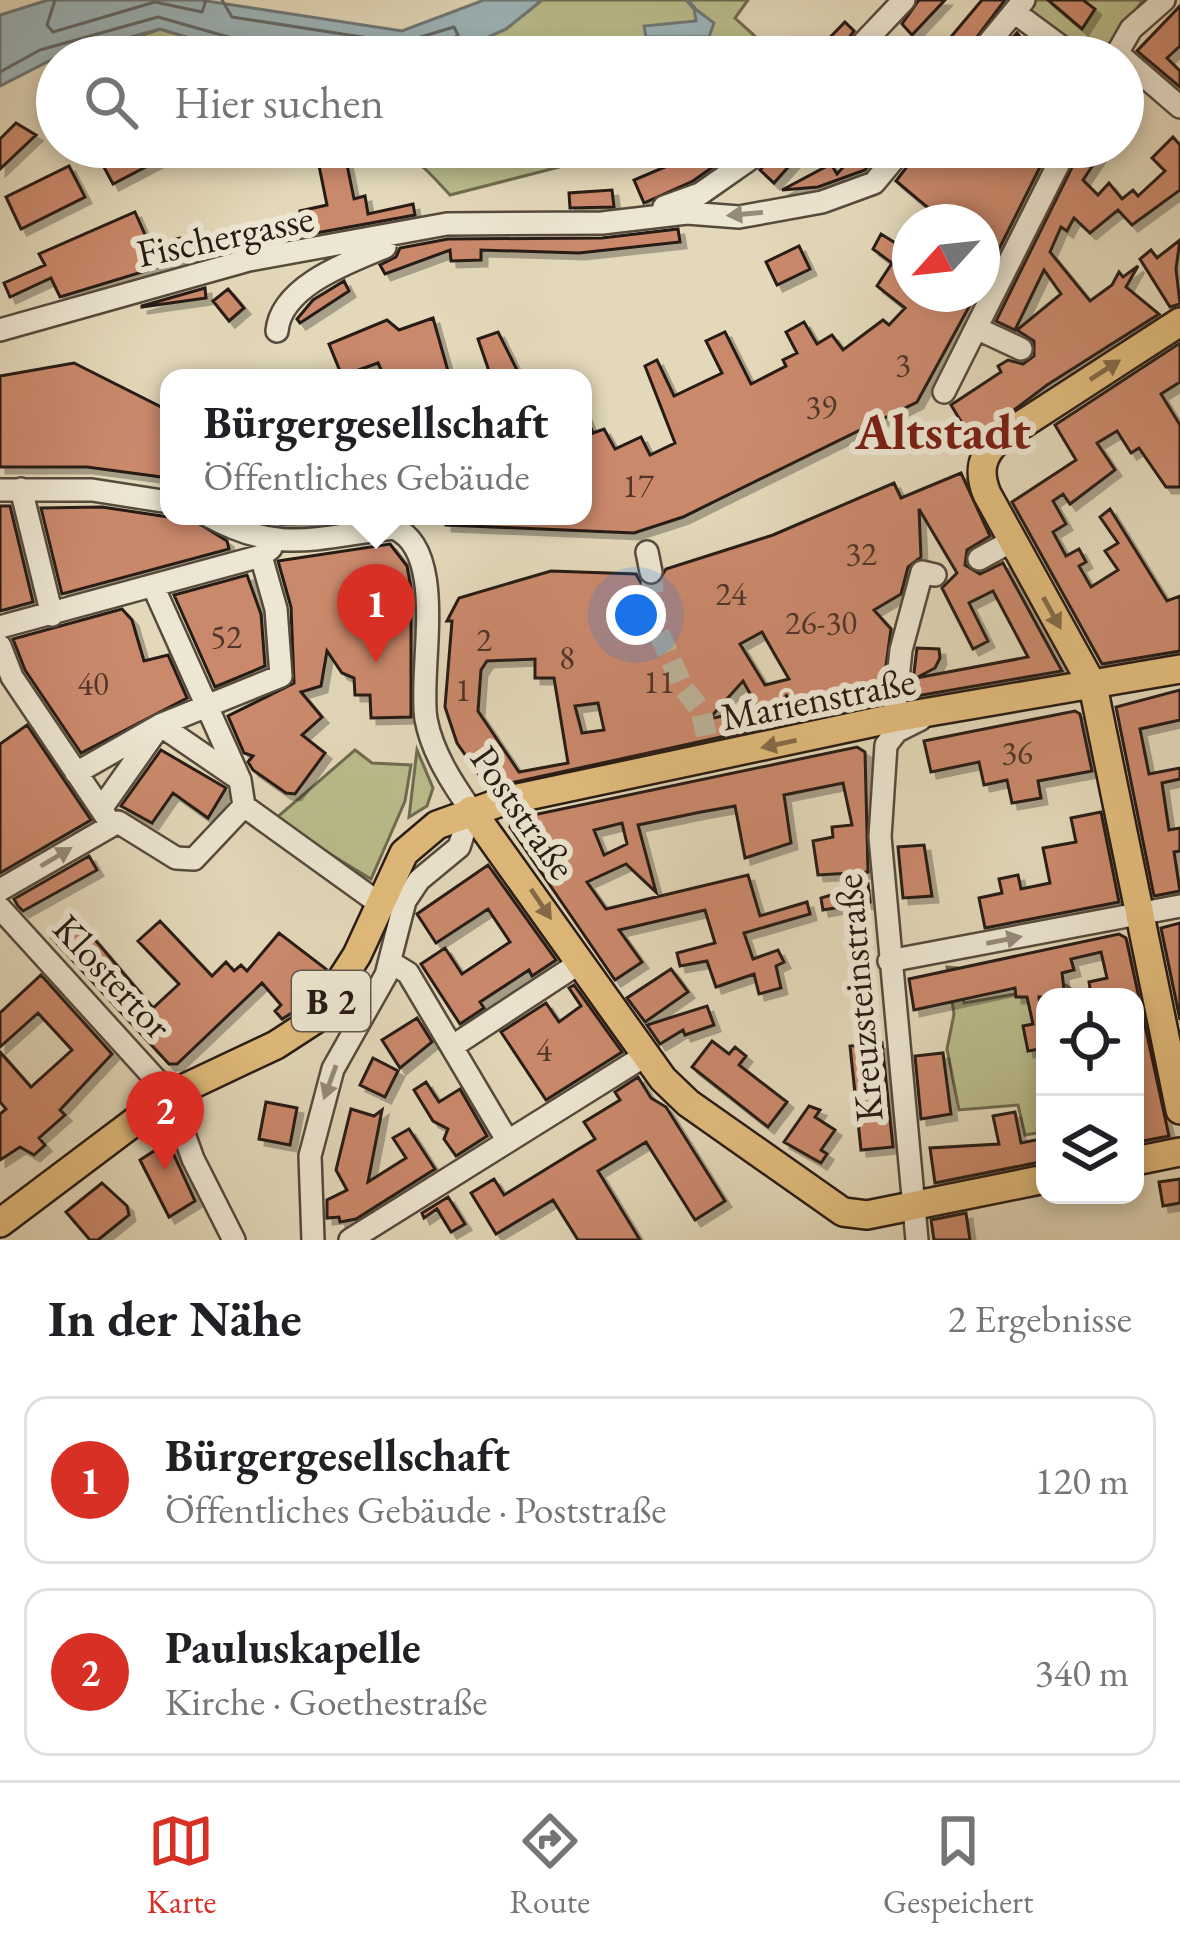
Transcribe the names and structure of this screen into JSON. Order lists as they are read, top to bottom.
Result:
{
  "streets": {
    "main road": ["Marienstraße", "Poststraße", "B 2"],
    "street": ["Fischergasse", "Klostertor", "Kreuzsteinstraße"]
  },
  "crossings": [
    ["Marienstraße", "Poststraße"],
    ["Marienstraße", "Kreuzsteinstraße"],
    ["Marienstraße", "B 2"],
    ["Poststraße", "Kreuzsteinstraße"],
    ["Poststraße", "B 2"],
    ["Klostertor", "B 2"]
  ],
  "one_way": ["Marienstraße"],
  "districts": ["Altstadt"],
  "house_numbers": [
    "3",
    "39",
    "17",
    "32",
    "24",
    "26-30",
    "52",
    "2",
    "8",
    "11",
    "40",
    "1",
    "36",
    "4"
  ],
  "north": "bottom left",
  "page": {
    "search": "Hier suchen",
    "popup": ["Bürgergesellschaft", "Öffentliches Gebäude"],
    "pins": ["1", "2"],
    "heading": ["In der Nähe", "2 Ergebnisse"],
    "list": [
      {
        "mark": "1",
        "name": "Bürgergesellschaft",
        "note": "Öffentliches Gebäude · Poststraße",
        "value": "120 m"
      },
      {
        "mark": "2",
        "name": "Pauluskapelle",
        "note": "Kirche · Goethestraße",
        "value": "340 m"
      }
    ],
    "nav": ["Karte", "Route", "Gespeichert"]
  }
}
